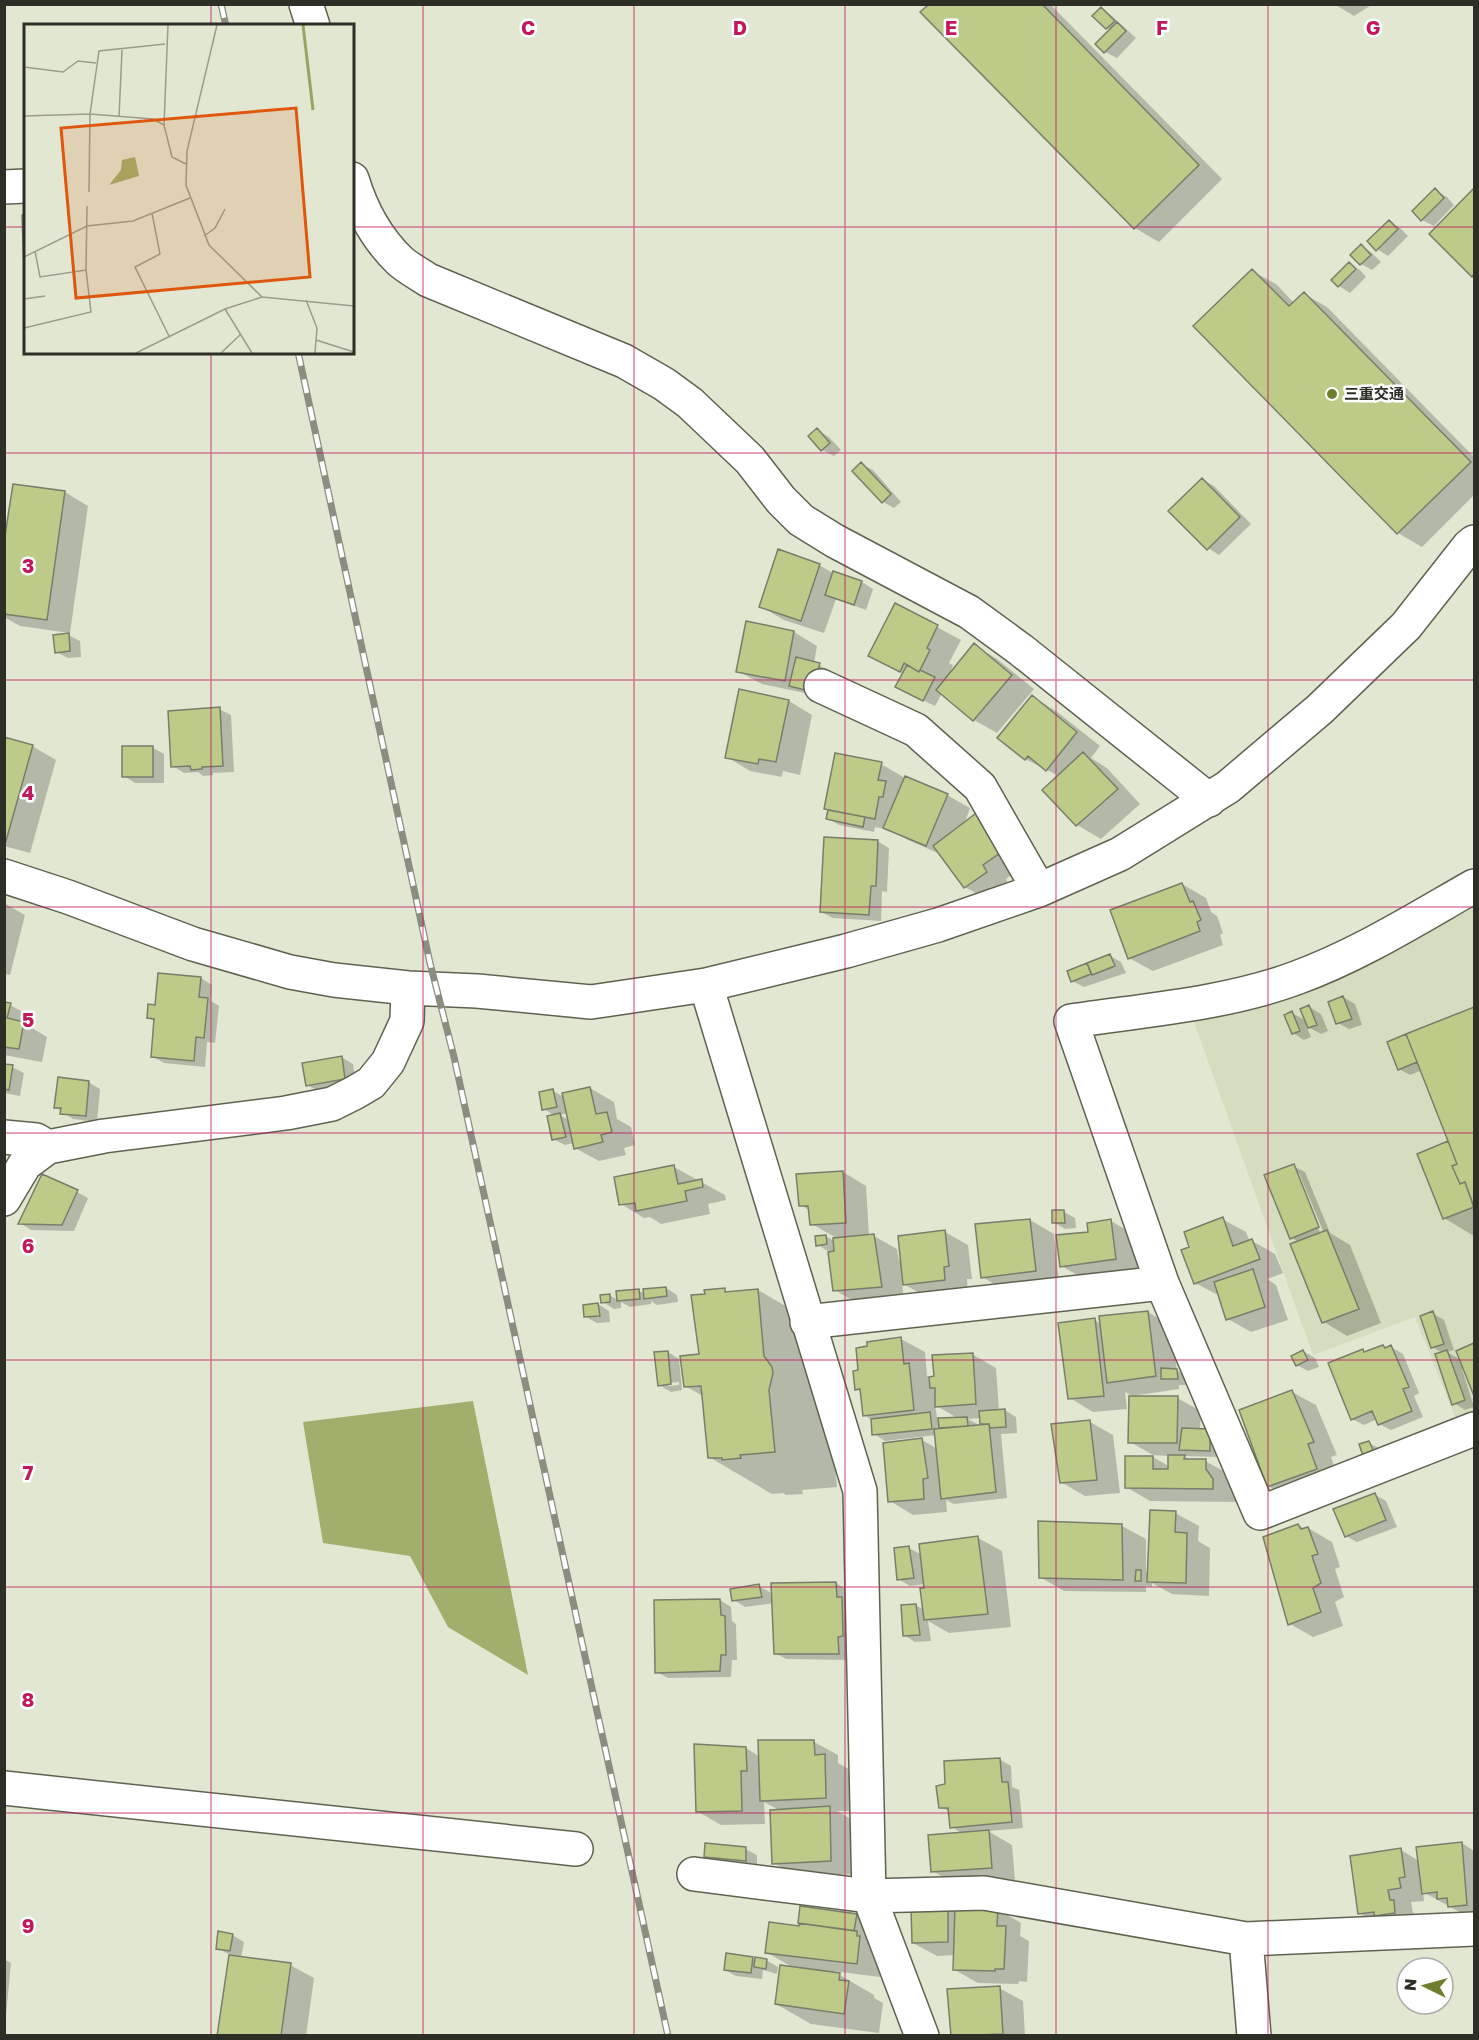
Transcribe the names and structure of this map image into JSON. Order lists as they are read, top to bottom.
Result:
{
  "places": ["三重交通"],
  "north": "left",
  "grid": {
    "columns": [
      "C",
      "D",
      "E",
      "F",
      "G"
    ],
    "rows": [
      "3",
      "4",
      "5",
      "6",
      "7",
      "8",
      "9"
    ]
  }
}
